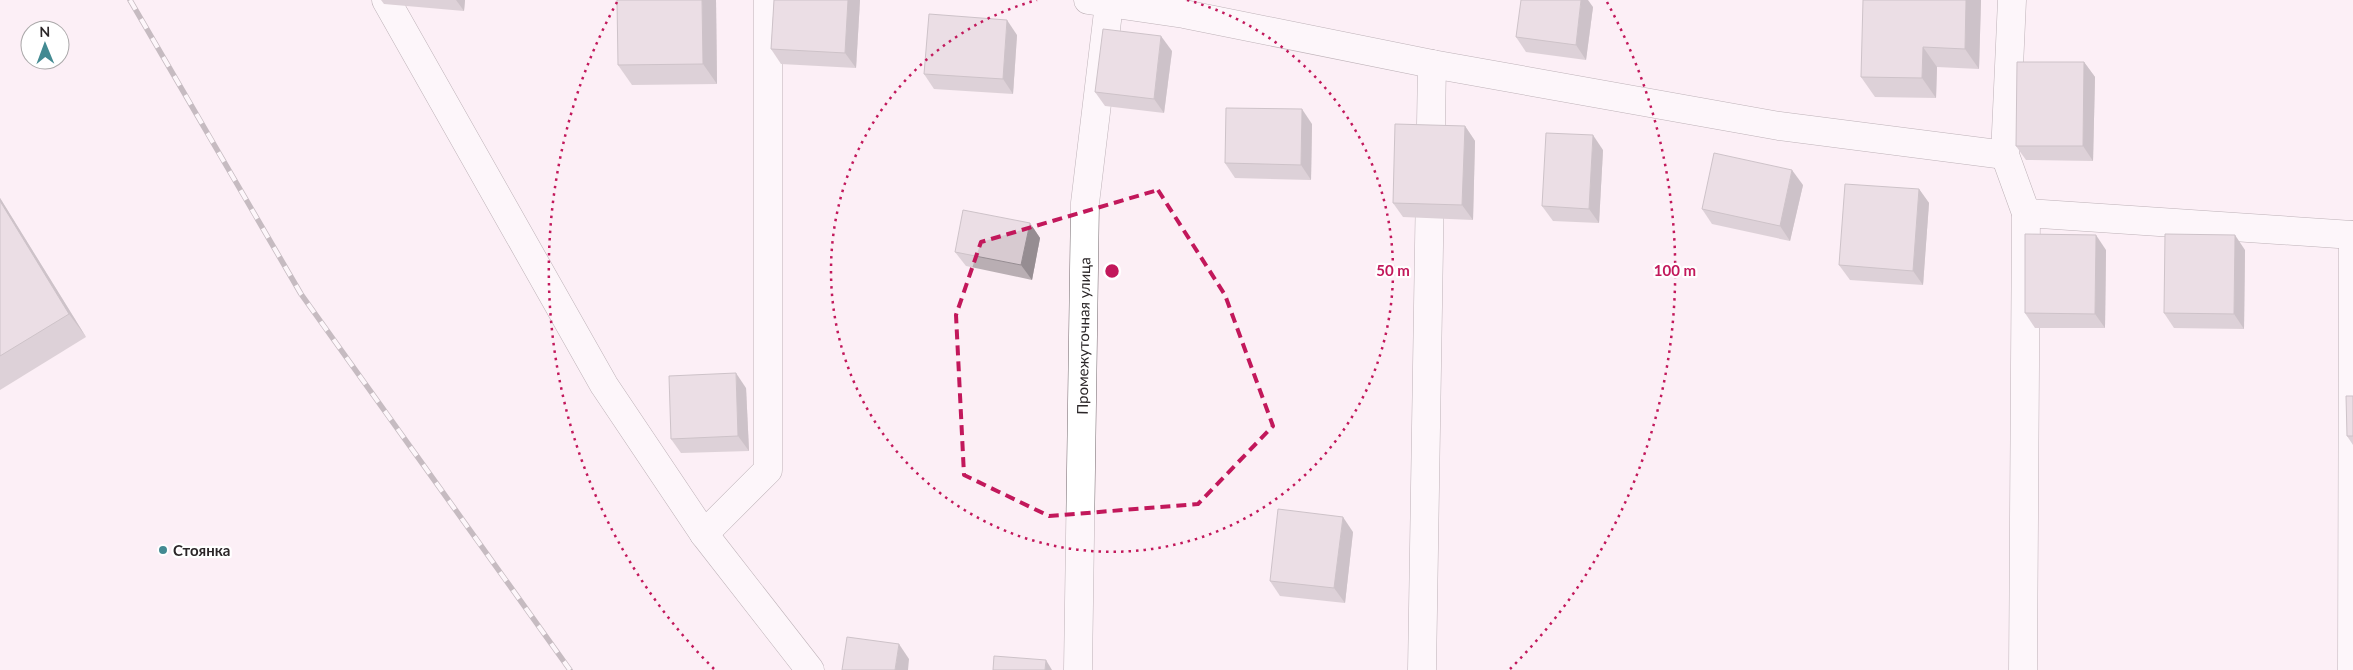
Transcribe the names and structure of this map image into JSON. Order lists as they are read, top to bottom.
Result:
{
  "streets": {
    "street": ["Промежуточная улица"]
  },
  "places": ["Стоянка"],
  "north": "top",
  "rings": ["50 m", "100 m"]
}
